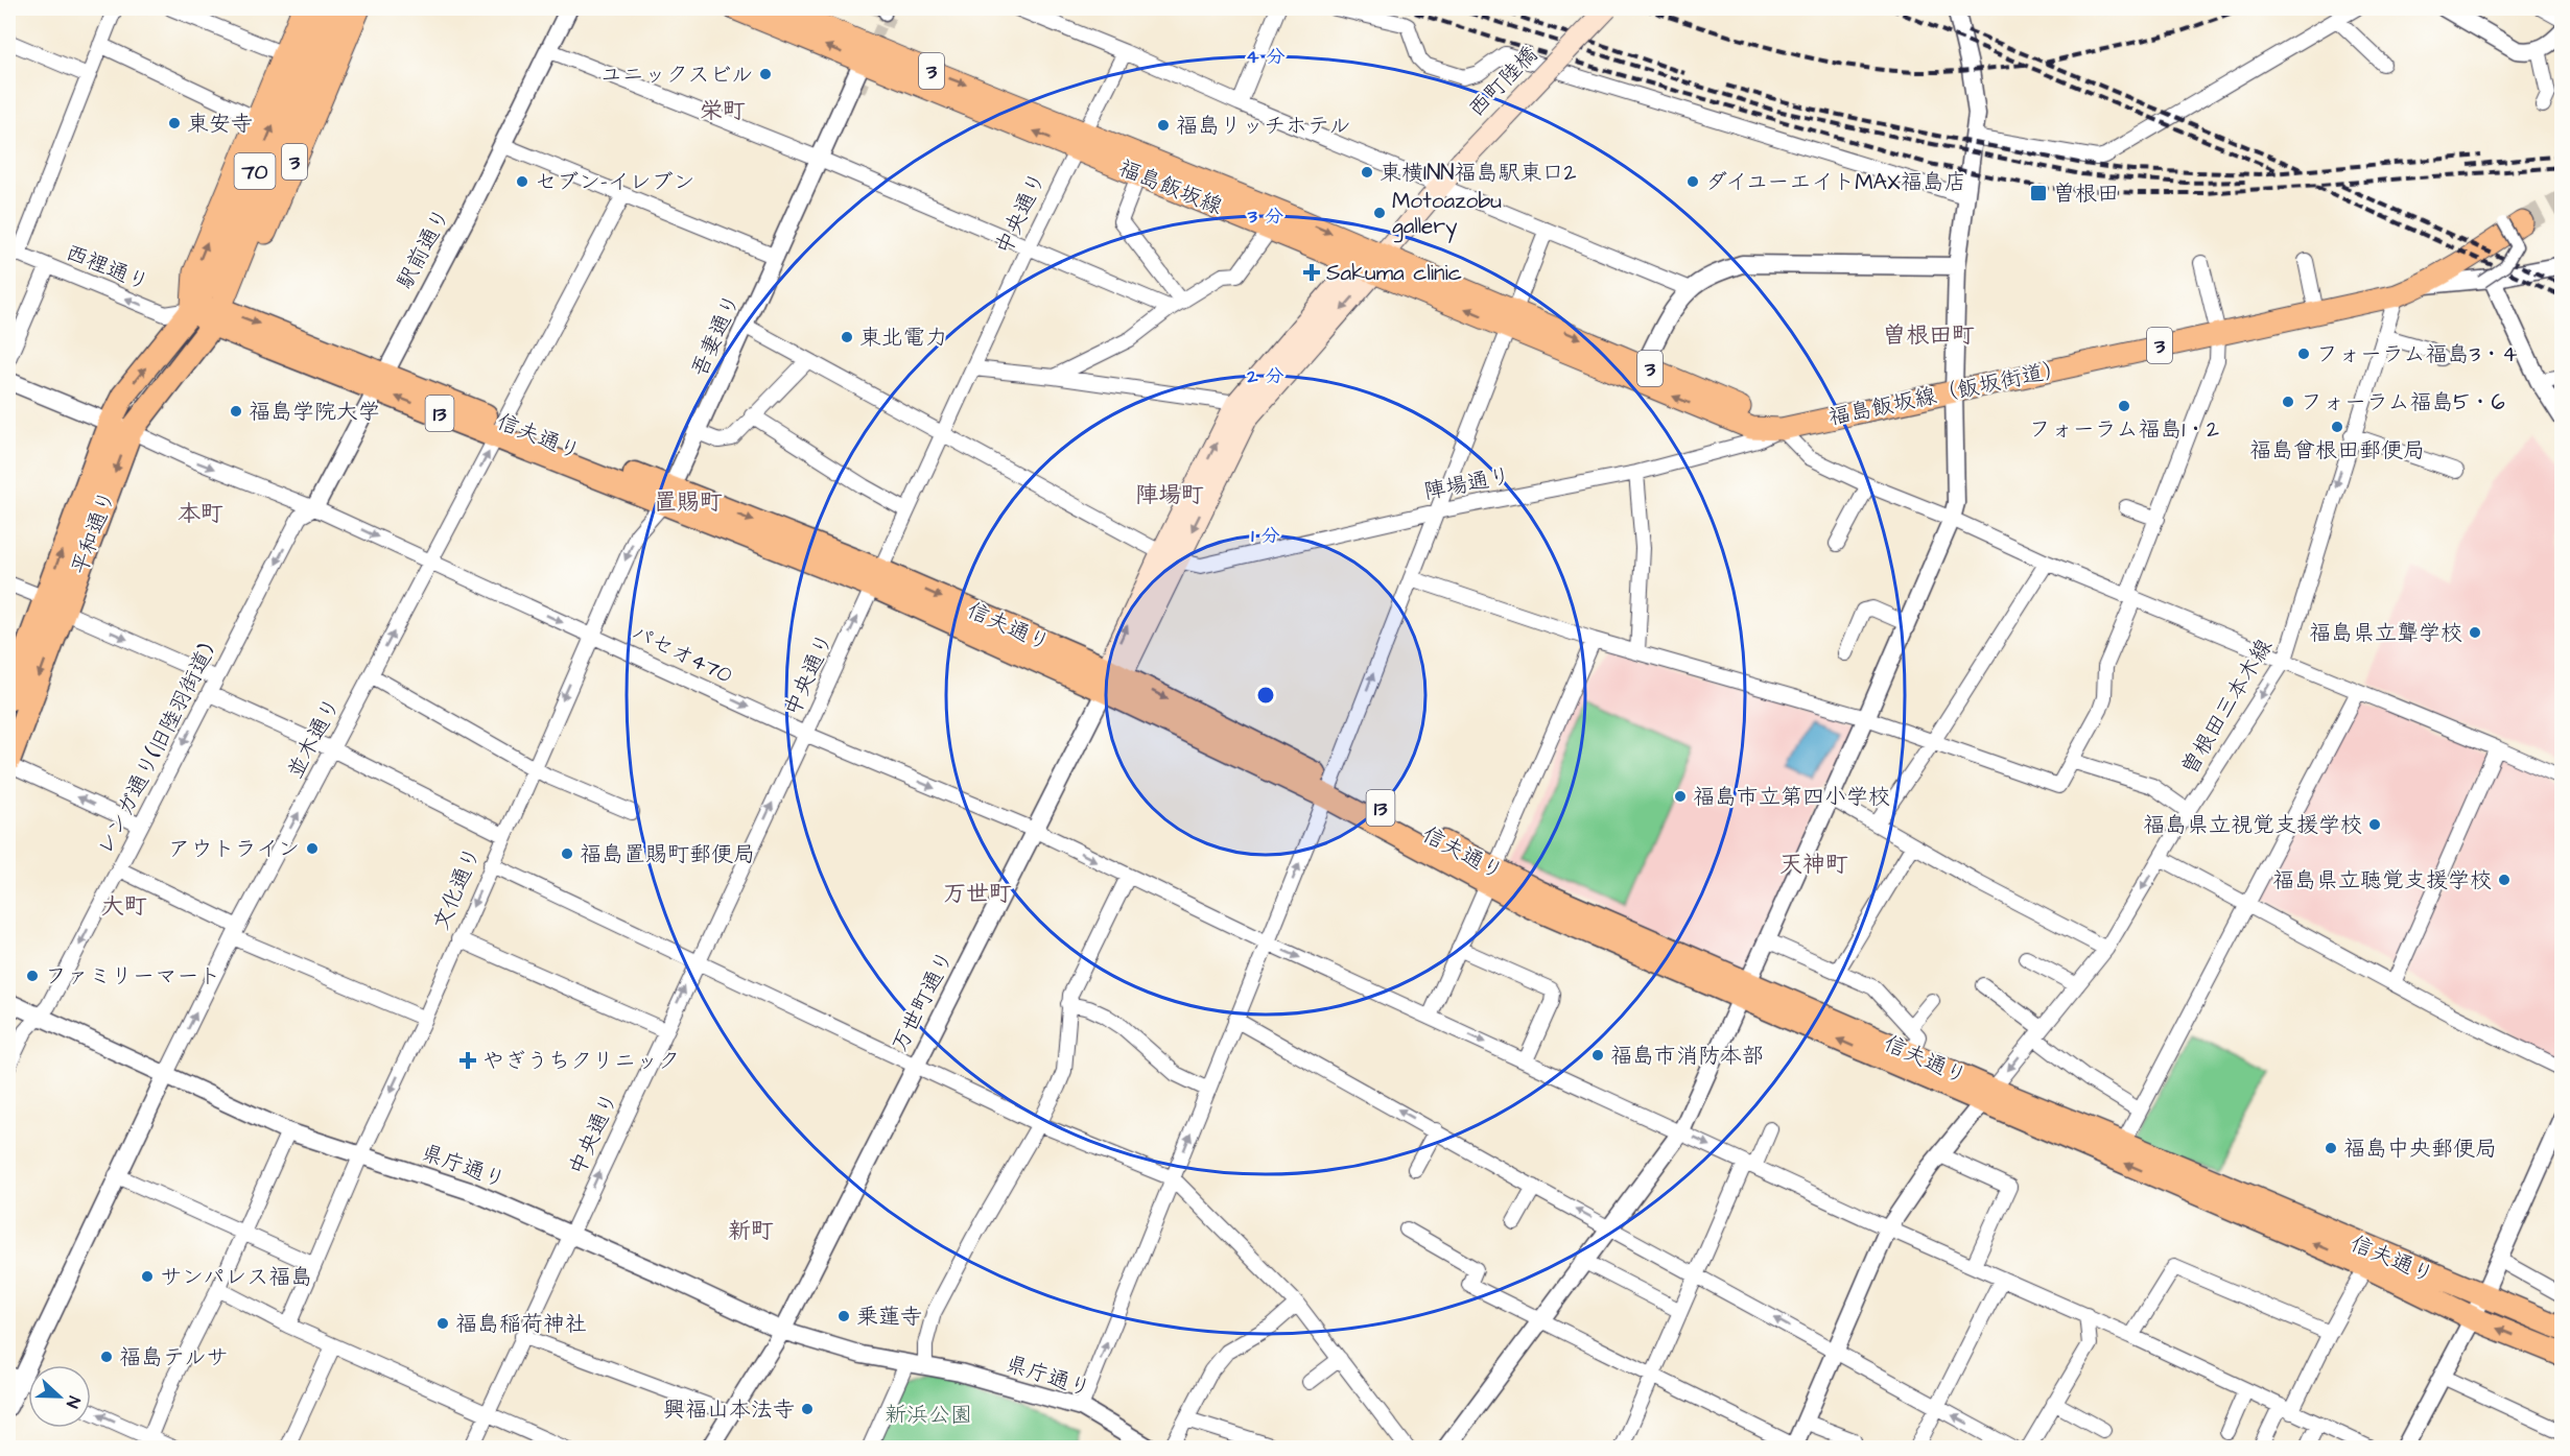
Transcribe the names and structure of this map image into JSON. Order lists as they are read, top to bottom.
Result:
{
  "streets": {
    "highway": ["13", "信夫通り", "平和通り"],
    "main road": [
      "3",
      "西町陸橋",
      "70",
      "福島飯坂線",
      "福島飯坂線（飯坂街道）"
    ],
    "street": [
      "中央通り",
      "駅前通り",
      "西裡通り",
      "吾妻通り",
      "陣場通り",
      "パセオ470",
      "曽根田三本木線",
      "並木通り",
      "レンガ通り(旧陸羽街道)",
      "文化通り",
      "万世町通り",
      "県庁通り"
    ]
  },
  "crossings": [
    ["3", "西町陸橋"],
    ["3", "70"],
    ["3", "福島飯坂線"],
    ["3", "西裡通り"],
    ["3", "福島飯坂線（飯坂街道）"],
    ["3", "信夫通り"],
    ["3", "陣場通り"],
    ["3", "平和通り"],
    ["西町陸橋", "福島飯坂線"],
    ["西町陸橋", "陣場通り"],
    ["70", "西裡通り"],
    ["70", "信夫通り"],
    ["70", "平和通り"],
    ["福島飯坂線", "中央通り"],
    ["福島飯坂線", "吾妻通り"],
    ["中央通り", "信夫通り"],
    ["中央通り", "陣場通り"],
    ["中央通り", "パセオ470"],
    ["中央通り", "県庁通り"],
    ["駅前通り", "信夫通り"],
    ["駅前通り", "パセオ470"],
    ["駅前通り", "レンガ通り(旧陸羽街道)"],
    ["西裡通り", "信夫通り"],
    ["西裡通り", "平和通り"],
    ["吾妻通り", "信夫通り"],
    ["吾妻通り", "陣場通り"],
    ["吾妻通り", "パセオ470"],
    ["吾妻通り", "文化通り"],
    ["福島飯坂線（飯坂街道）", "陣場通り"],
    ["福島飯坂線（飯坂街道）", "曽根田三本木線"],
    ["信夫通り", "平和通り"],
    ["信夫通り", "曽根田三本木線"],
    ["信夫通り", "並木通り"],
    ["信夫通り", "万世町通り"],
    ["平和通り", "パセオ470"],
    ["パセオ470", "並木通り"],
    ["パセオ470", "レンガ通り(旧陸羽街道)"],
    ["パセオ470", "文化通り"],
    ["パセオ470", "万世町通り"],
    ["並木通り", "県庁通り"],
    ["レンガ通り(旧陸羽街道)", "県庁通り"],
    ["文化通り", "県庁通り"],
    ["万世町通り", "県庁通り"]
  ],
  "one_way": [
    "中央通り",
    "パセオ470",
    "並木通り",
    "レンガ通り(旧陸羽街道)",
    "文化通り"
  ],
  "districts": [
    "栄町",
    "曽根田町",
    "陣場町",
    "置賜町",
    "本町",
    "天神町",
    "万世町",
    "大町",
    "新町"
  ],
  "parks": ["新浜公園"],
  "places": {
    "other": [
      "ユニックスビル",
      "東安寺",
      "福島リッチホテル",
      "東横INN福島駅東口2",
      "セブン-イレブン",
      "ダイユーエイトMAX福島店",
      "Motoazobu gallery",
      "東北電力",
      "フォーラム福島3・4",
      "フォーラム福島5・6",
      "フォーラム福島1・2",
      "福島学院大学",
      "福島曾根田郵便局",
      "福島県立聾学校",
      "福島市立第四小学校",
      "福島県立視覚支援学校",
      "アウトライン",
      "福島置賜町郵便局",
      "福島県立聴覚支援学校",
      "ファミリーマート",
      "福島市消防本部",
      "福島中央郵便局",
      "サンパレス福島",
      "乗蓮寺",
      "福島稲荷神社",
      "福島テルサ",
      "興福山本法寺"
    ],
    "transit": ["曽根田"],
    "health": ["Sakuma clinic", "やぎうちクリニック"]
  },
  "north": "right",
  "rings": [
    "4 分",
    "3 分",
    "2 分",
    "1 分"
  ]
}
